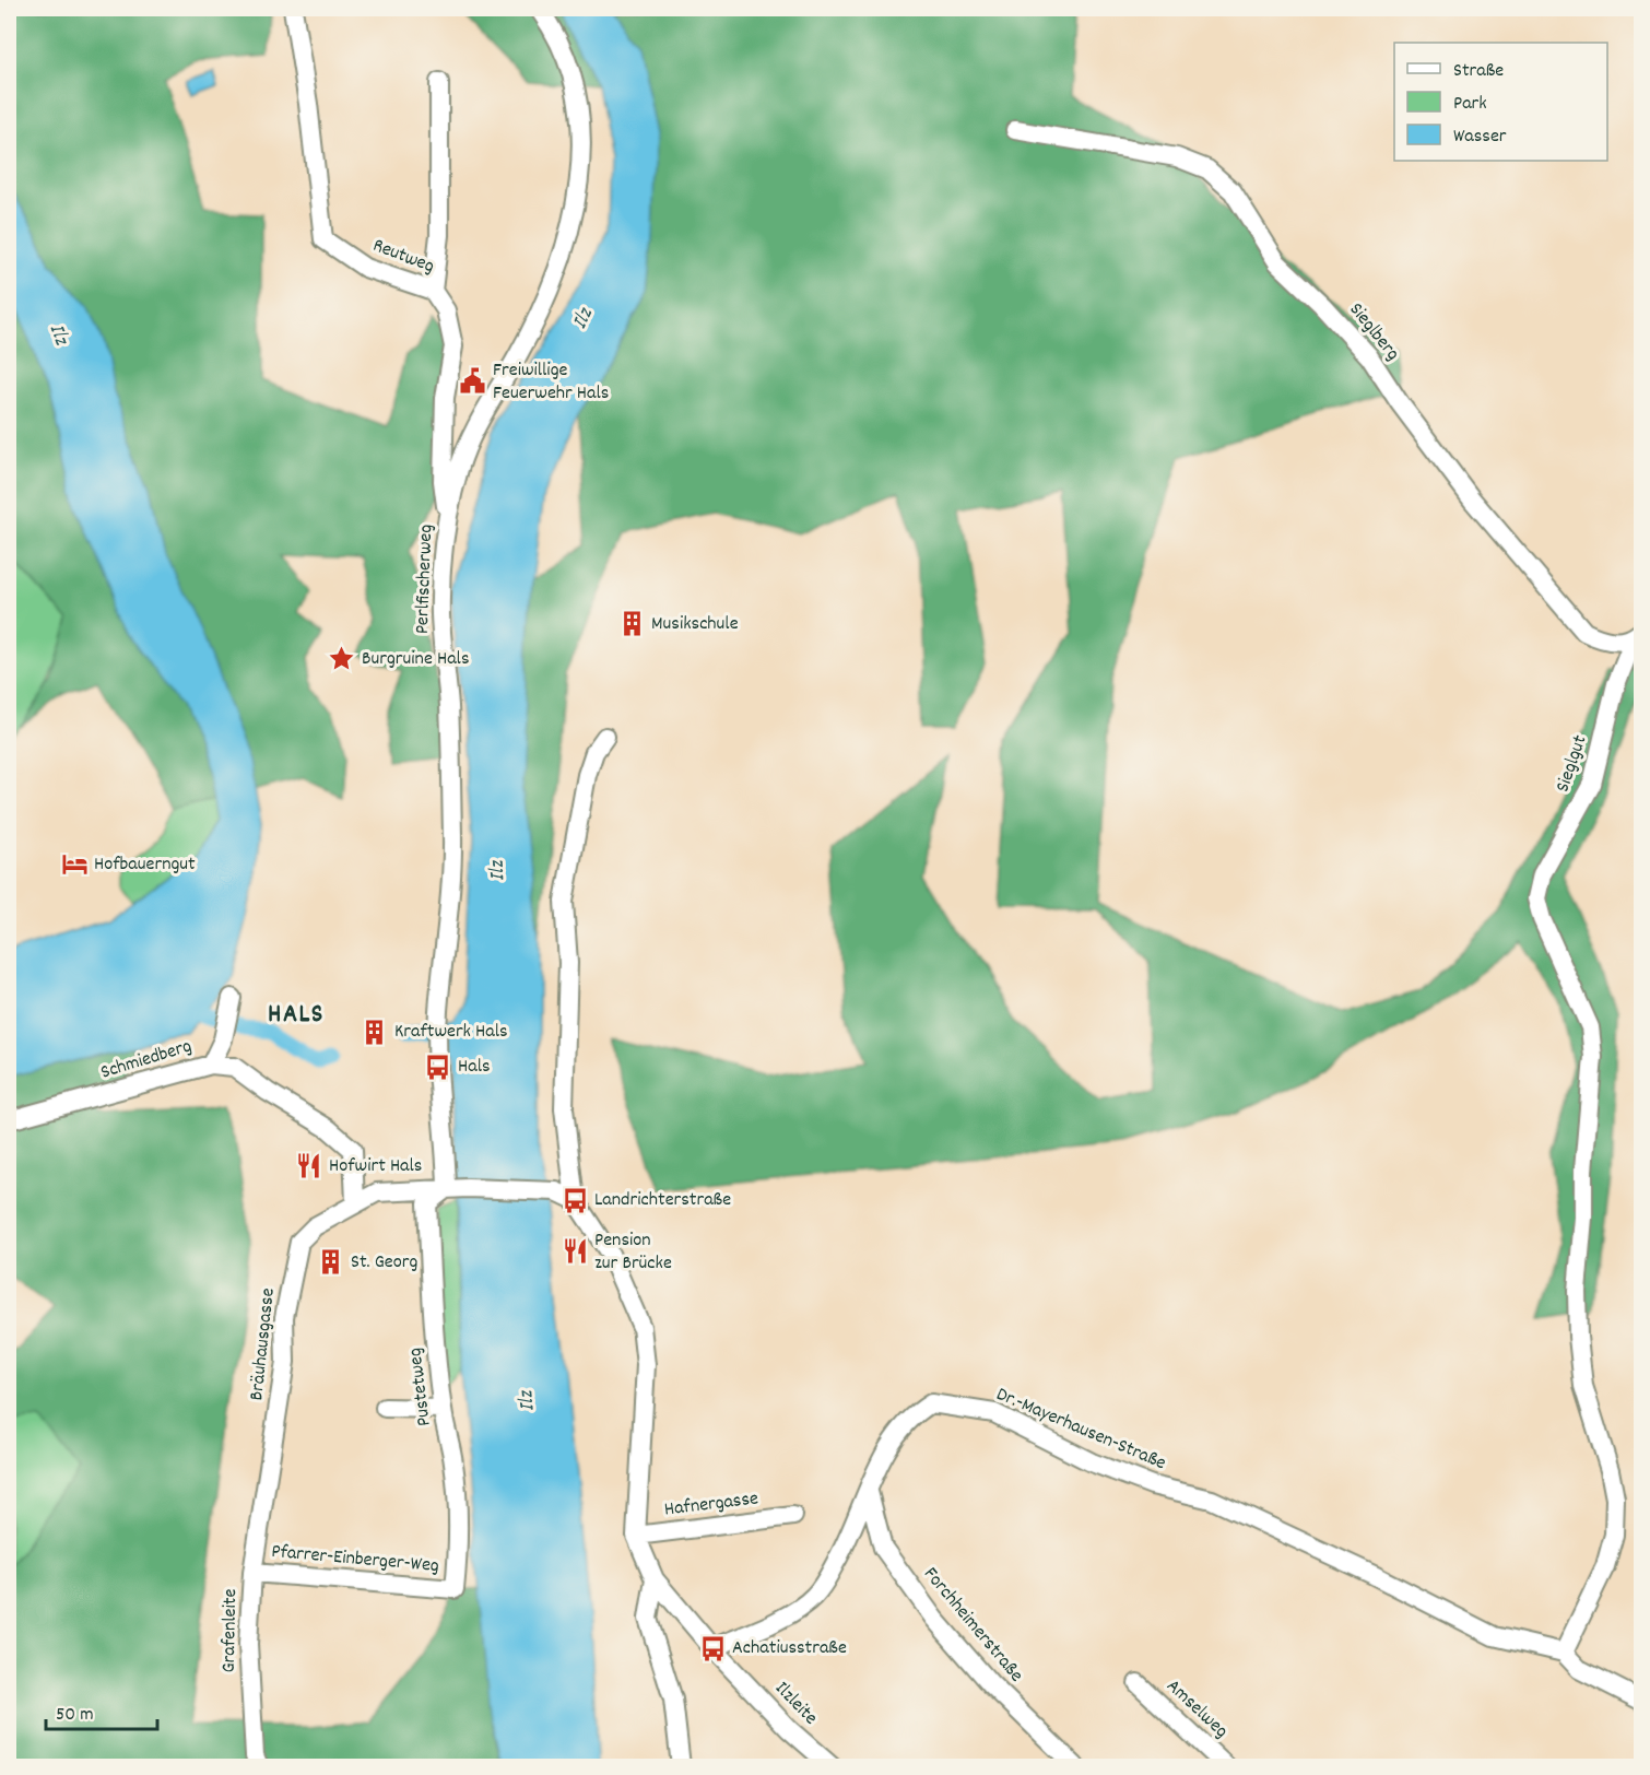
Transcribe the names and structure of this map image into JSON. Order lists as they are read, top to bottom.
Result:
{
  "streets": {
    "street": [
      "Reutweg",
      "Sieglberg",
      "Perlfischerweg",
      "Sieglgut",
      "Schmiedberg",
      "Bräuhausgasse",
      "Pustetweg",
      "Dr.-Mayerhausen-Straße",
      "Hafnergasse",
      "Pfarrer-Einberger-Weg",
      "Forchheimerstraße",
      "Grafenleite",
      "Ilzleite",
      "Amselweg"
    ]
  },
  "crossings": [
    ["Reutweg", "Perlfischerweg"],
    ["Sieglberg", "Sieglgut"],
    ["Perlfischerweg", "Bräuhausgasse"],
    ["Perlfischerweg", "Pustetweg"],
    ["Sieglgut", "Dr.-Mayerhausen-Straße"],
    ["Schmiedberg", "Bräuhausgasse"],
    ["Bräuhausgasse", "Pustetweg"],
    ["Bräuhausgasse", "Pfarrer-Einberger-Weg"],
    ["Bräuhausgasse", "Grafenleite"],
    ["Pustetweg", "Pfarrer-Einberger-Weg"],
    ["Dr.-Mayerhausen-Straße", "Forchheimerstraße"],
    ["Dr.-Mayerhausen-Straße", "Ilzleite"],
    ["Pfarrer-Einberger-Weg", "Grafenleite"]
  ],
  "districts": ["HALS"],
  "water": ["Ilz"],
  "places": {
    "public building": ["Freiwillige Feuerwehr Hals"],
    "building": ["Musikschule", "Kraftwerk Hals", "St. Georg"],
    "place": ["Burgruine Hals"],
    "hotel": ["Hofbauerngut"],
    "bus stop": ["Hals", "Landrichterstraße", "Achatiusstraße"],
    "restaurant": ["Hofwirt Hals", "Pension zur Brücke"]
  },
  "legend": ["Straße", "Park", "Wasser"],
  "scale_bar": "50 m"
}
